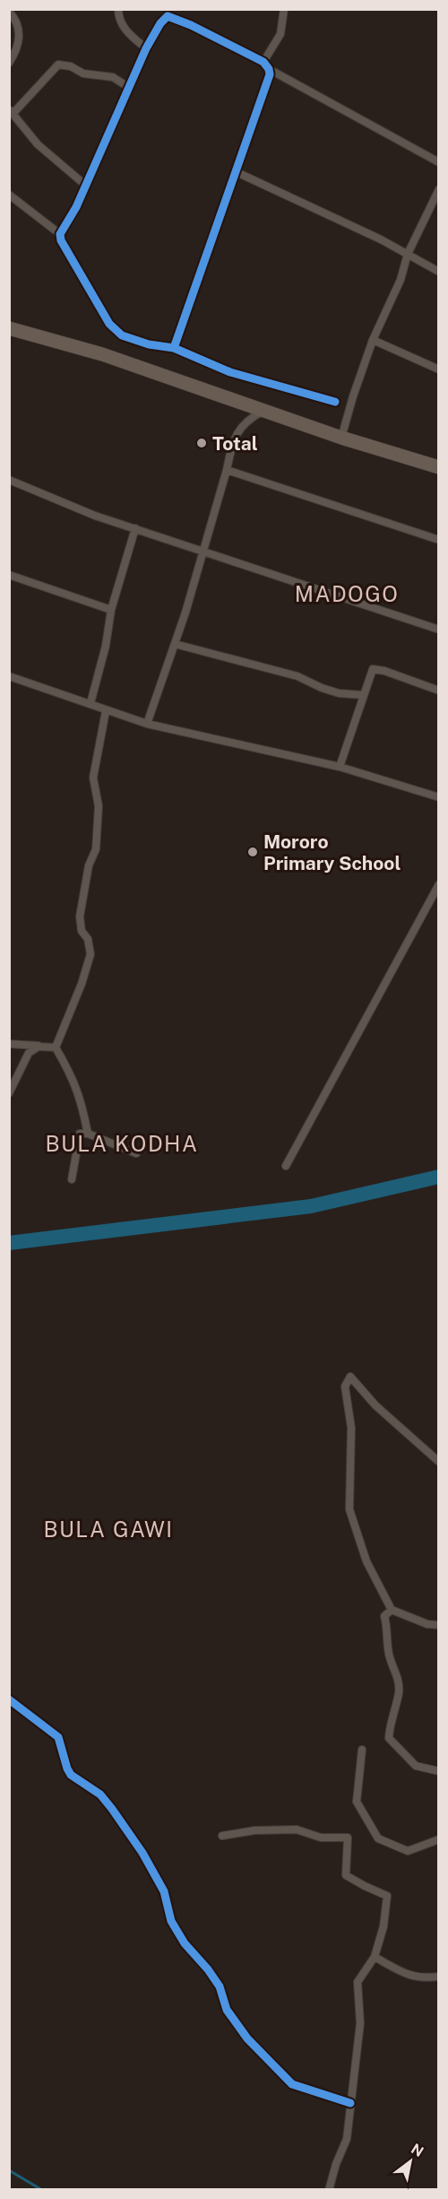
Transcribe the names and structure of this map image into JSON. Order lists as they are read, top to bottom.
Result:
{
  "districts": ["MADOGO", "BULA KODHA", "BULA GAWI"],
  "places": ["Total", "Mororo Primary School"],
  "north": "top right"
}
